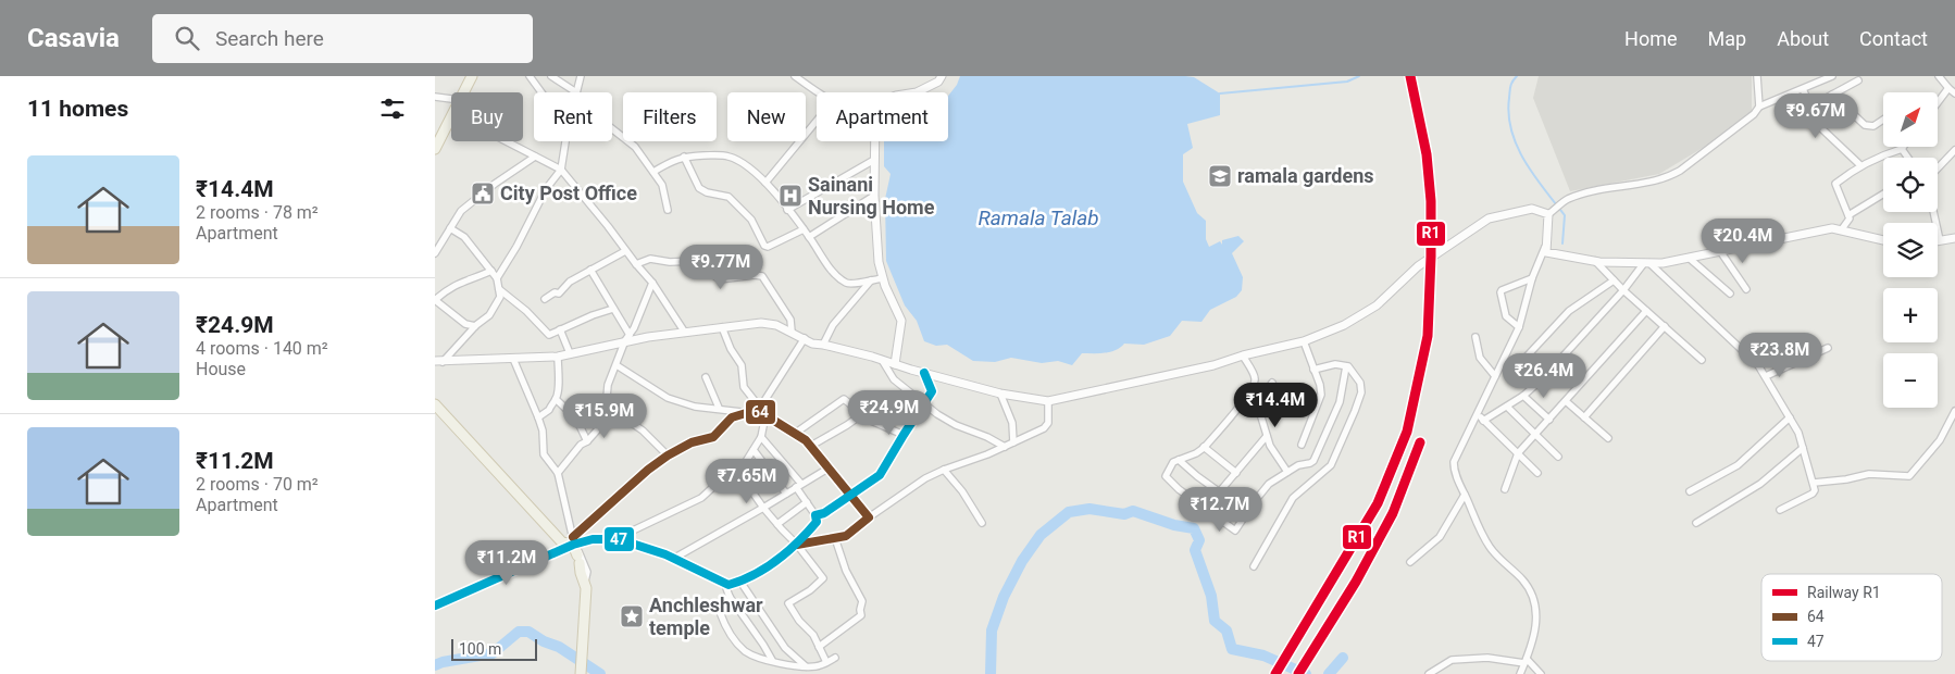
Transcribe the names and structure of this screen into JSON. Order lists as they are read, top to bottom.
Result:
{
  "water": ["Ramala Talab"],
  "places": {
    "school or university": ["ramala gardens"],
    "public building": ["City Post Office"],
    "hospital": ["Sainani Nursing Home"],
    "place": ["Anchleshwar temple"]
  },
  "lines": ["rail line R1", "transit line 47", "transit line 64"],
  "legend": ["Railway R1", "64", "47"],
  "scale_bar": "100 m",
  "north": "top right",
  "page": {
    "header": "Casavia",
    "search": "Search here",
    "nav": [
      "Home",
      "Map",
      "About",
      "Contact"
    ],
    "heading": "11 homes",
    "map_buttons": ["+", "−"],
    "chip": [
      "Buy",
      "Rent",
      "Filters",
      "New",
      "Apartment"
    ],
    "price": [
      "₹9.67M",
      "₹20.4M",
      "₹9.77M",
      "₹23.8M",
      "₹26.4M",
      "₹14.4M",
      "₹24.9M",
      "₹15.9M",
      "₹7.65M",
      "₹12.7M",
      "₹11.2M"
    ],
    "list": [
      {
        "name": "₹14.4M",
        "note": "2 rooms · 78 m² · Apartment"
      },
      {
        "name": "₹24.9M",
        "note": "4 rooms · 140 m² · House"
      },
      {
        "name": "₹11.2M",
        "note": "2 rooms · 70 m² · Apartment"
      }
    ],
    "scale": "100 m"
  }
}
